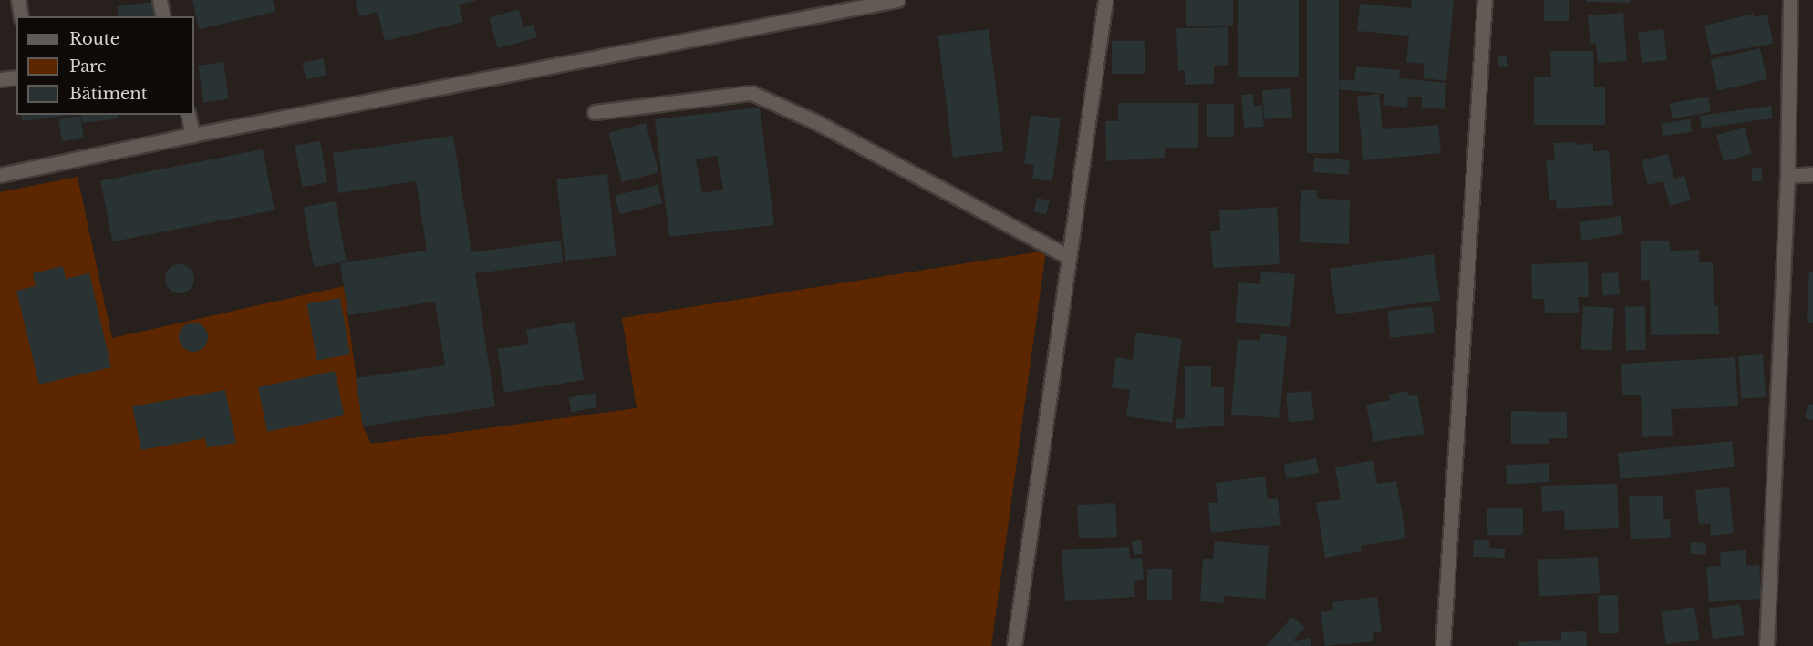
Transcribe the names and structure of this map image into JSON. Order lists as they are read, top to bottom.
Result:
{
  "legend": ["Route", "Parc", "Bâtiment"]
}
